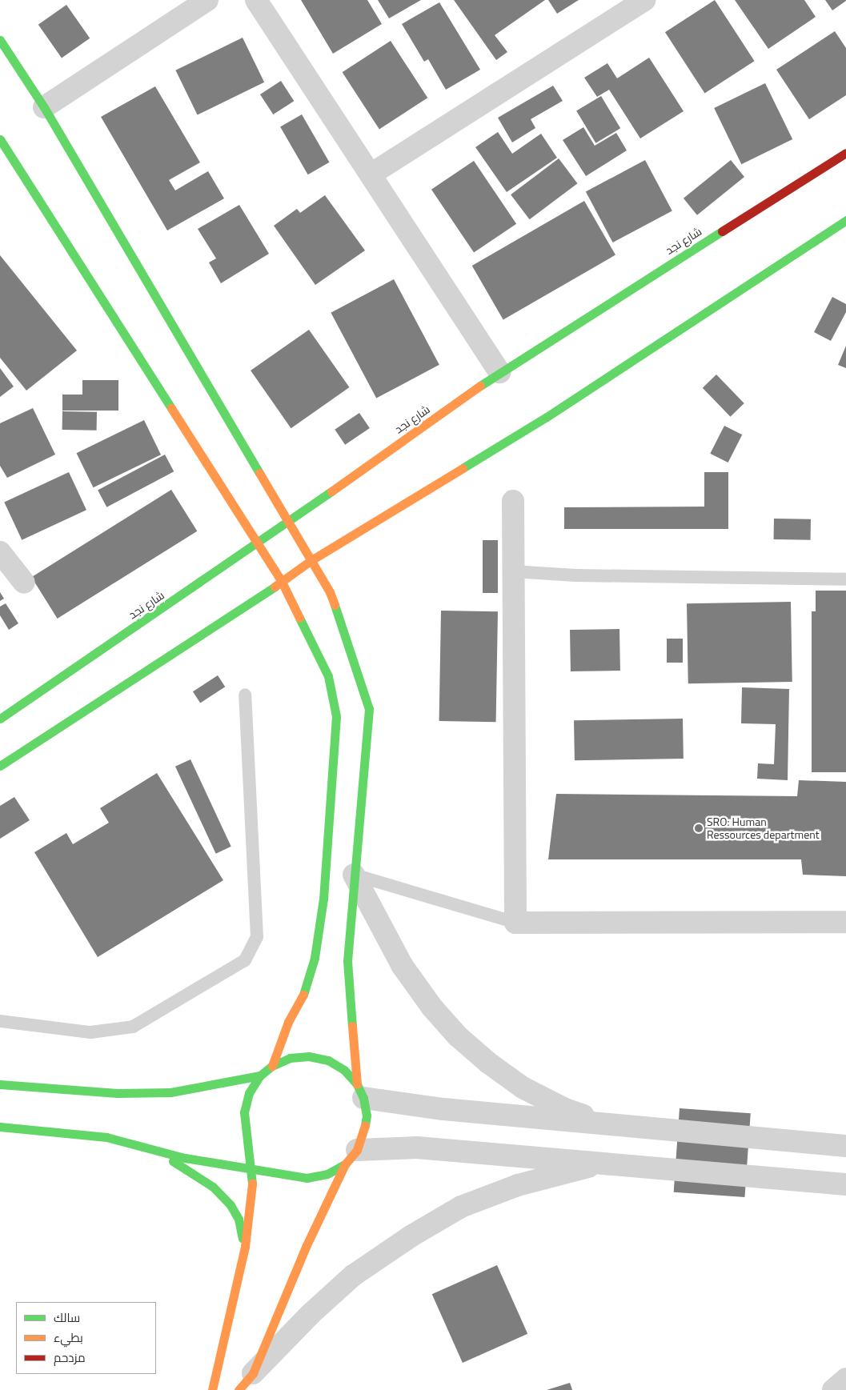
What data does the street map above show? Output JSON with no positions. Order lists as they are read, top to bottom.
{
  "streets": {
    "street": ["شارع نجد"]
  },
  "places": ["SRO: Human Ressources department"],
  "legend": ["سالك", "بطيء", "مزدحم"]
}
